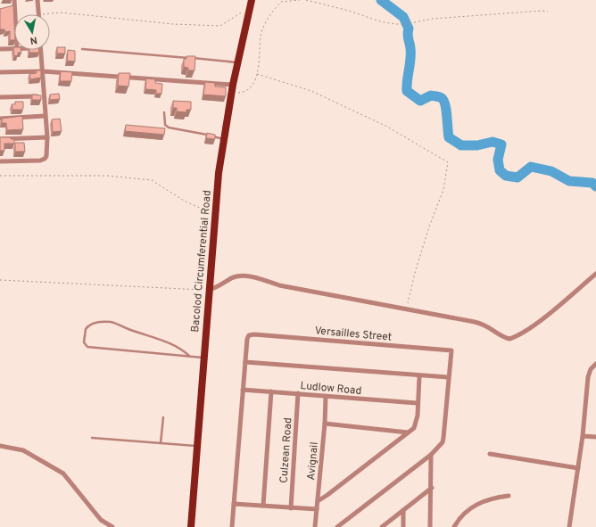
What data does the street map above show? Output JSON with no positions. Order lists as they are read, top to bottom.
{
  "streets": {
    "main road": ["Bacolod Circumferential Road"],
    "street": [
      "Versailles Street",
      "Ludlow Road",
      "Culzean Road",
      "Avignail"
    ]
  },
  "crossings": [
    ["Ludlow Road", "Culzean Road"],
    ["Ludlow Road", "Avignail"]
  ],
  "north": "bottom"
}
